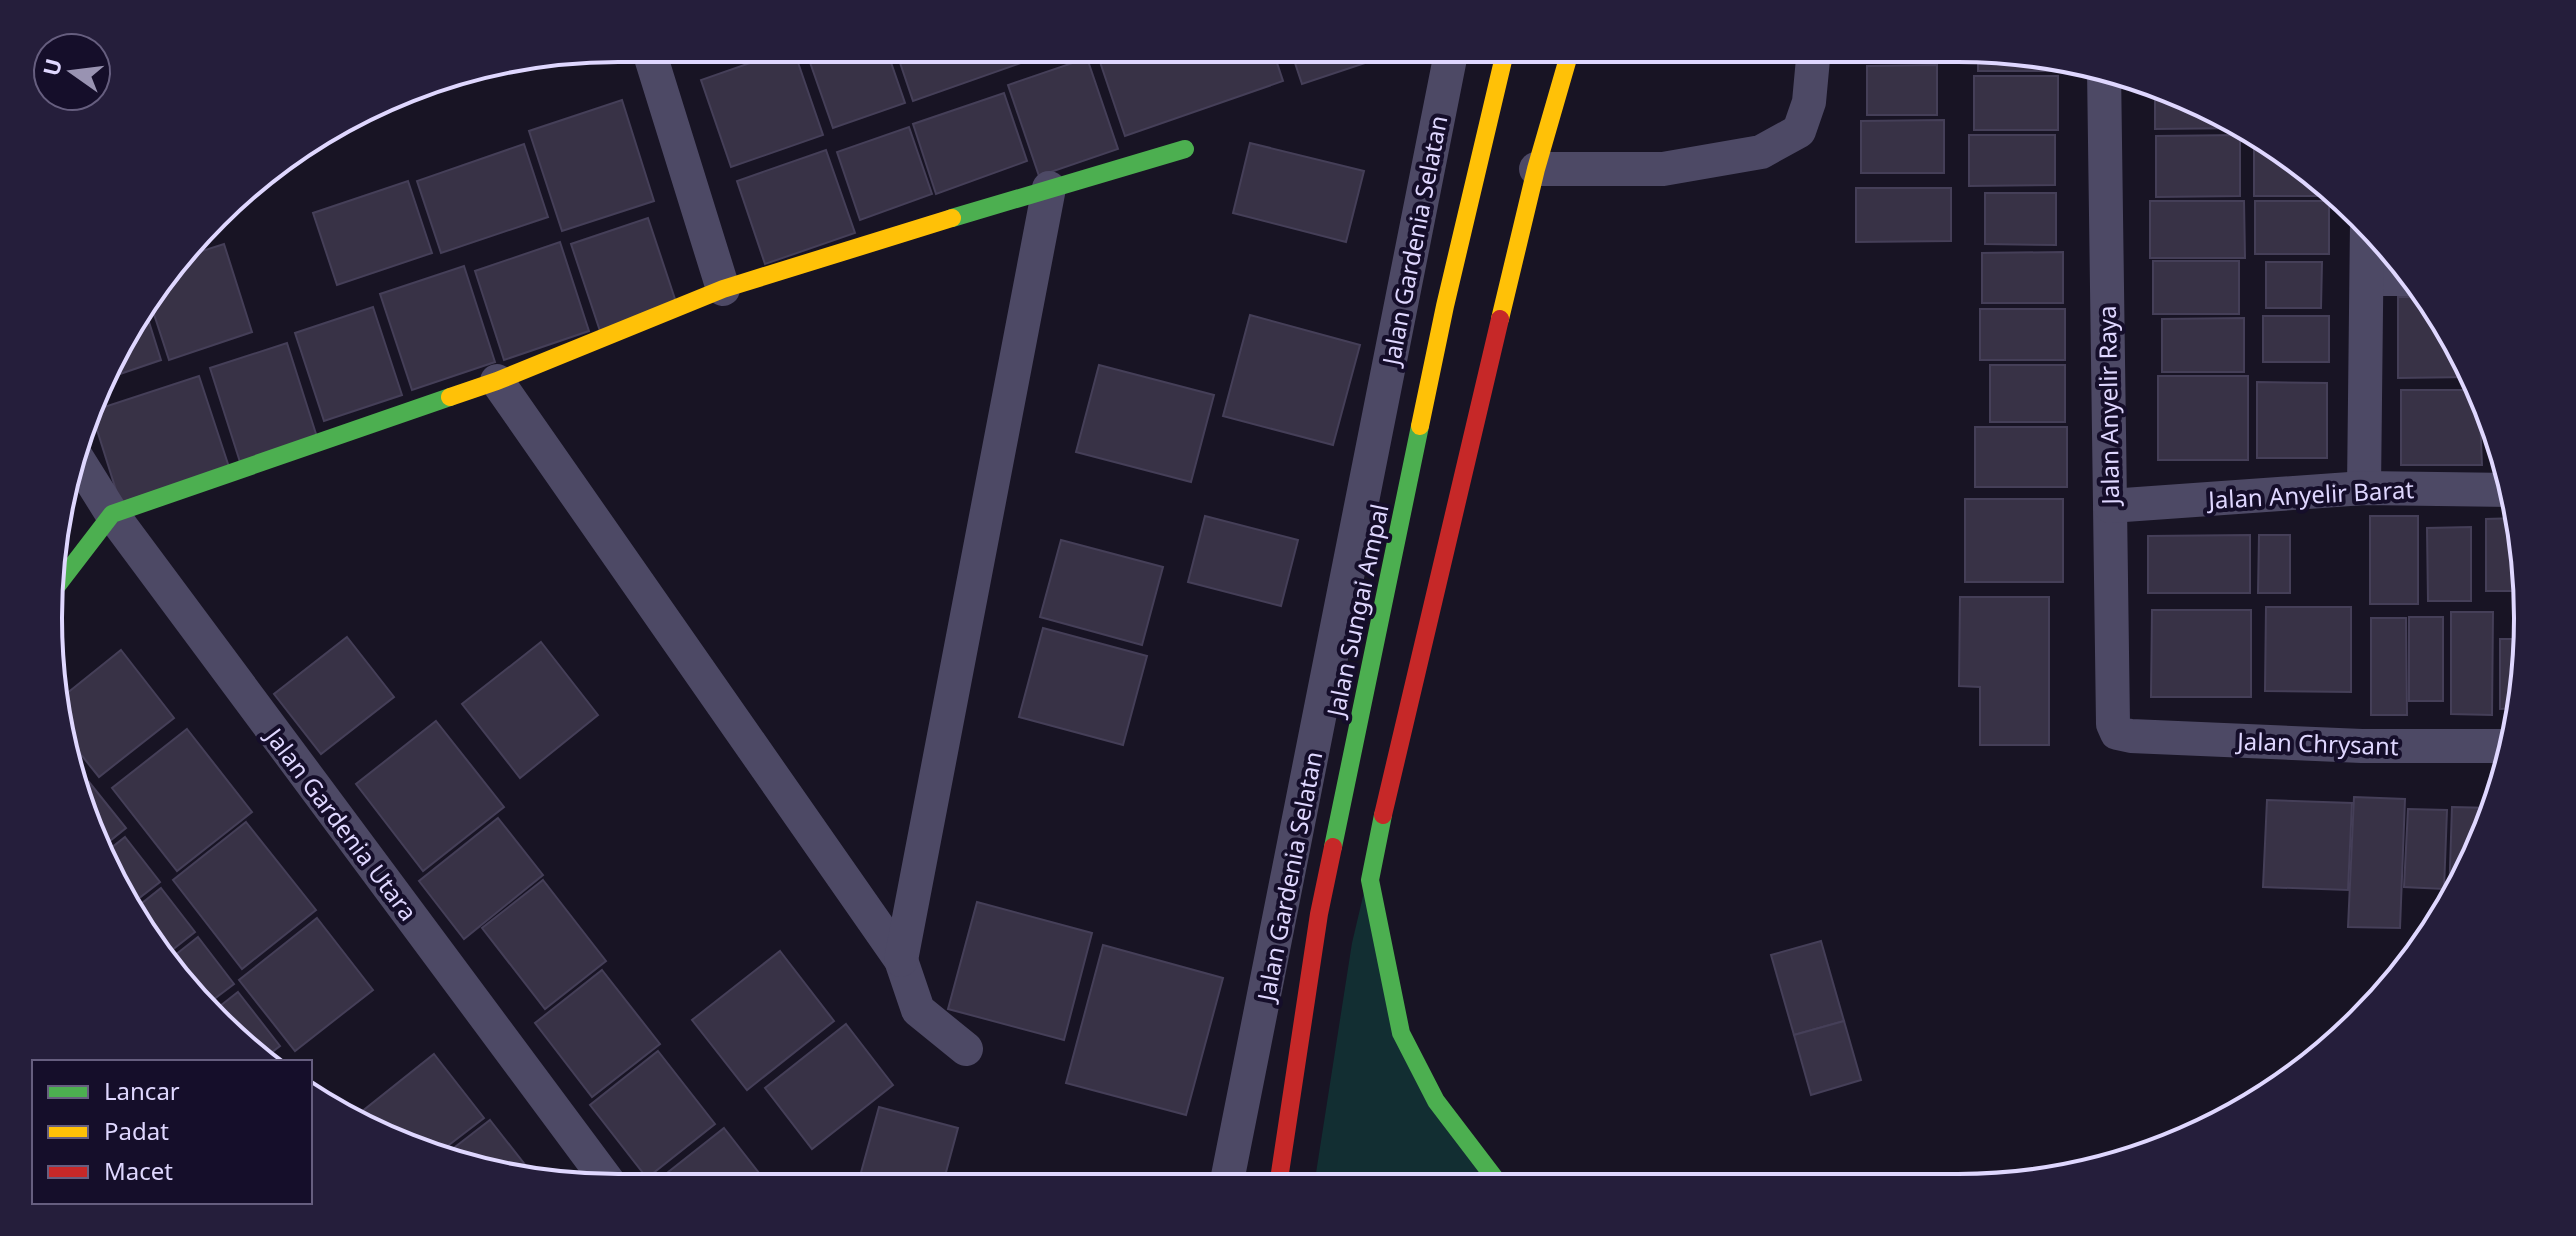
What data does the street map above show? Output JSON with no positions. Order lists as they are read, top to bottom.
{
  "streets": {
    "main road": ["Jalan Sungai Ampal"],
    "street": [
      "Jalan Gardenia Selatan",
      "Jalan Anyelir Raya",
      "Jalan Anyelir Barat",
      "Jalan Chrysant",
      "Jalan Gardenia Utara"
    ]
  },
  "crossings": [
    ["Jalan Anyelir Raya", "Jalan Anyelir Barat"],
    ["Jalan Anyelir Raya", "Jalan Chrysant"]
  ],
  "legend": ["Lancar", "Padat", "Macet"],
  "north": "left"
}
